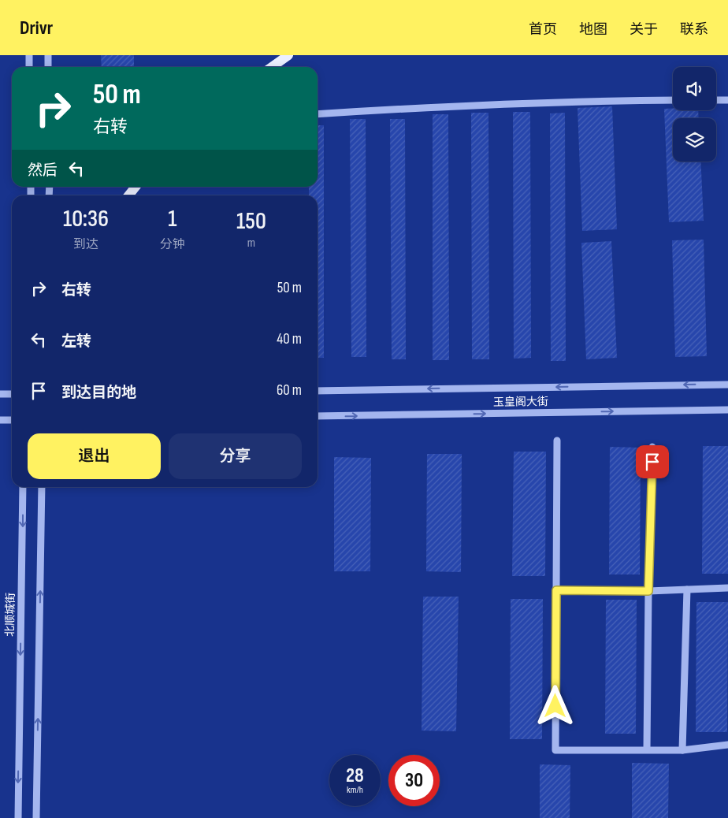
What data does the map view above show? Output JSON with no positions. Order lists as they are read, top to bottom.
{
  "streets": {
    "street": ["玉皇阁大街", "北顺城街"]
  },
  "page": {
    "header": "Drivr",
    "nav": [
      "首页",
      "地图",
      "关于",
      "联系"
    ],
    "turn": ["50 m", "右转"],
    "then": "然后",
    "eta": [
      "10:36",
      "到达",
      "1",
      "分钟",
      "150",
      "m"
    ],
    "list": [
      {
        "name": "右转",
        "value": "50 m"
      },
      {
        "name": "左转",
        "value": "40 m"
      },
      {
        "name": "到达目的地",
        "value": "60 m"
      }
    ],
    "buttons": ["退出", "分享"],
    "speed": "28 km/h",
    "limit": "30"
  }
}
